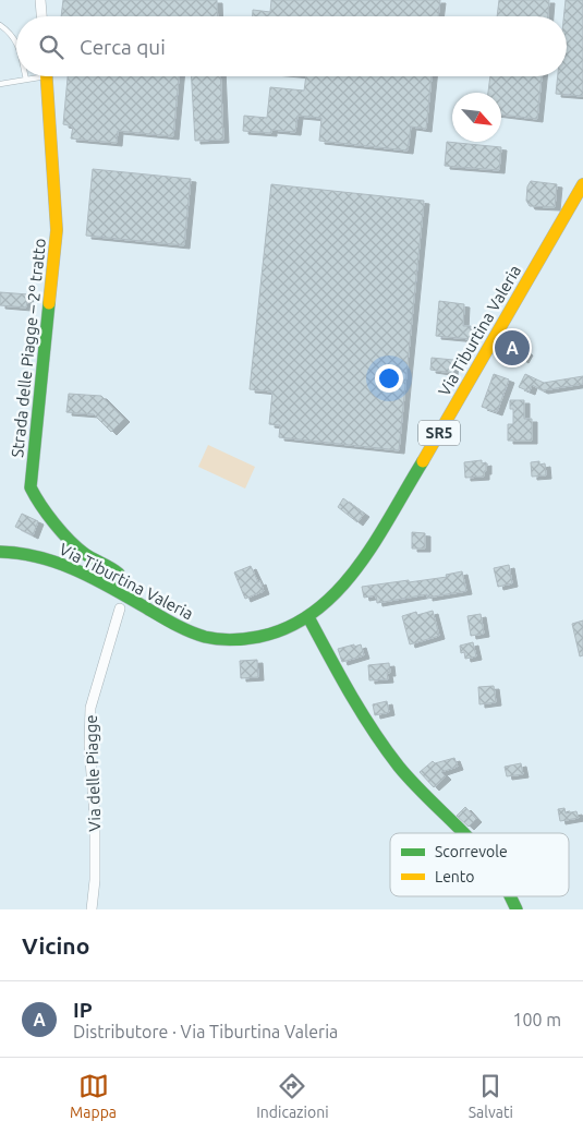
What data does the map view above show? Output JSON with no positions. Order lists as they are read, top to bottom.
{
  "streets": {
    "street": [
      "Via Tiburtina Valeria",
      "Strada delle Piagge – 2º tratto",
      "SR5",
      "Via delle Piagge"
    ]
  },
  "crossings": [
    ["Via Tiburtina Valeria", "Strada delle Piagge – 2º tratto"]
  ],
  "legend": ["Scorrevole", "Lento"],
  "north": "bottom right",
  "page": {
    "search": "Cerca qui",
    "pins": "A",
    "heading": "Vicino",
    "list": [
      {
        "mark": "A",
        "name": "IP",
        "note": "Distributore · Via Tiburtina Valeria",
        "value": "100 m"
      }
    ],
    "nav": ["Mappa", "Indicazioni", "Salvati"]
  }
}
